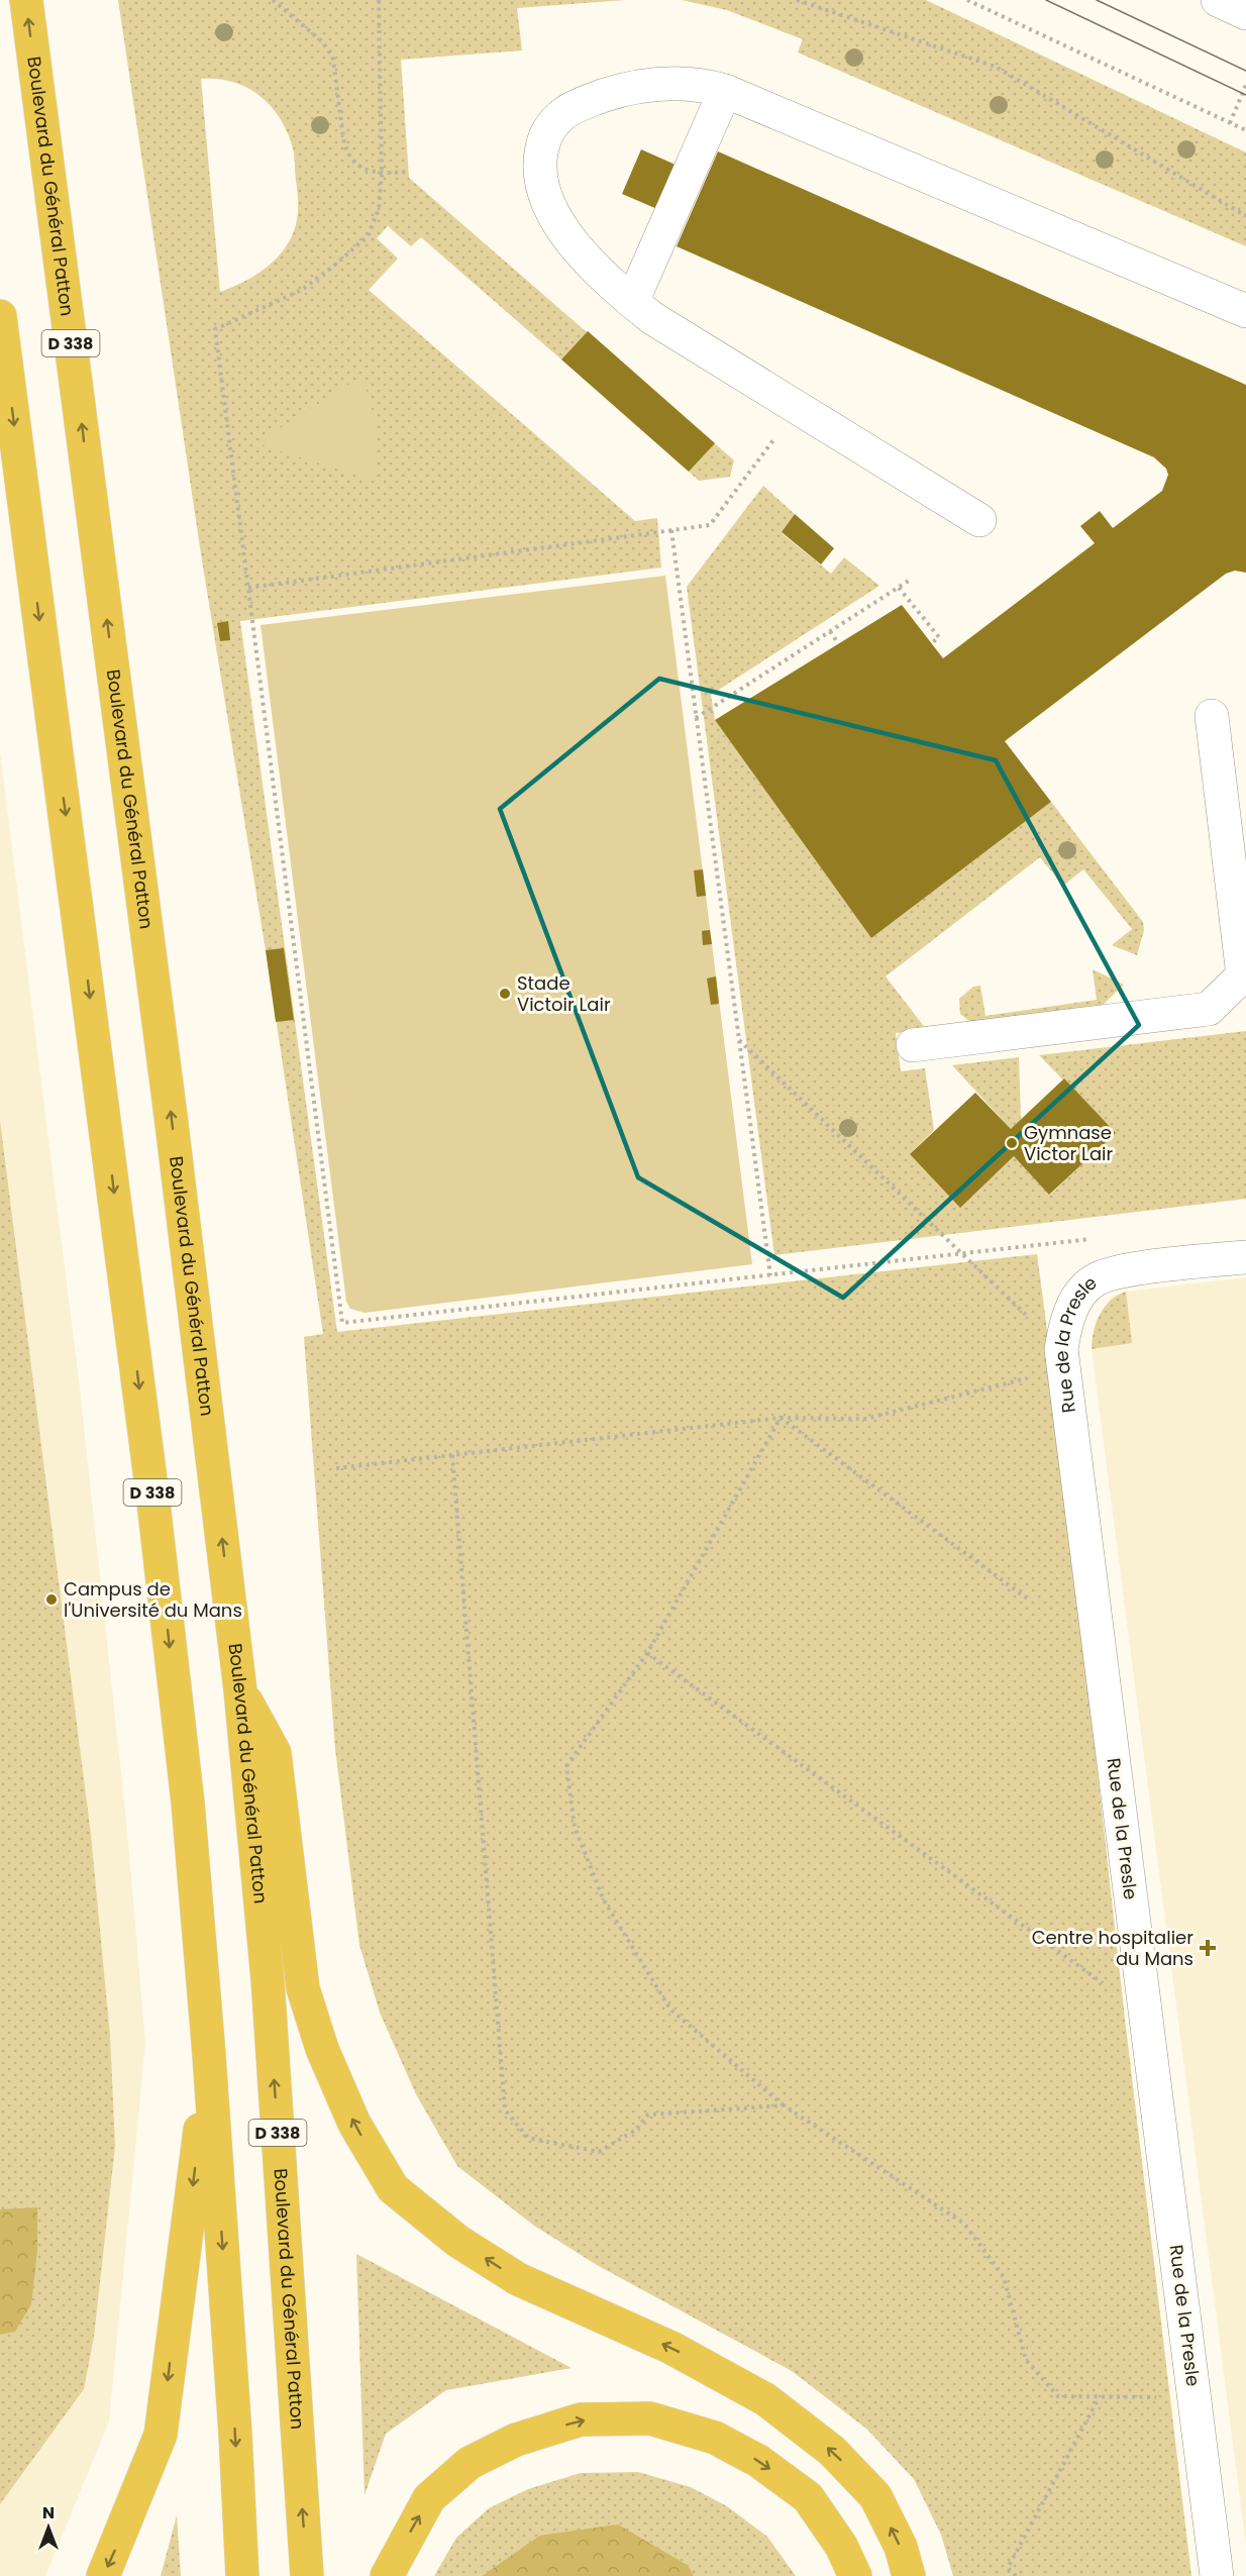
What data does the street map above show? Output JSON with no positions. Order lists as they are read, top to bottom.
{
  "streets": {
    "highway": ["Boulevard du Général Patton", "D 338"],
    "street": ["Rue de la Presle"]
  },
  "places": {
    "other": ["Stade Victoir Lair", "Gymnase Victor Lair", "Campus de l'Université du Mans"],
    "health": ["Centre hospitalier du Mans"]
  },
  "north": "top"
}
